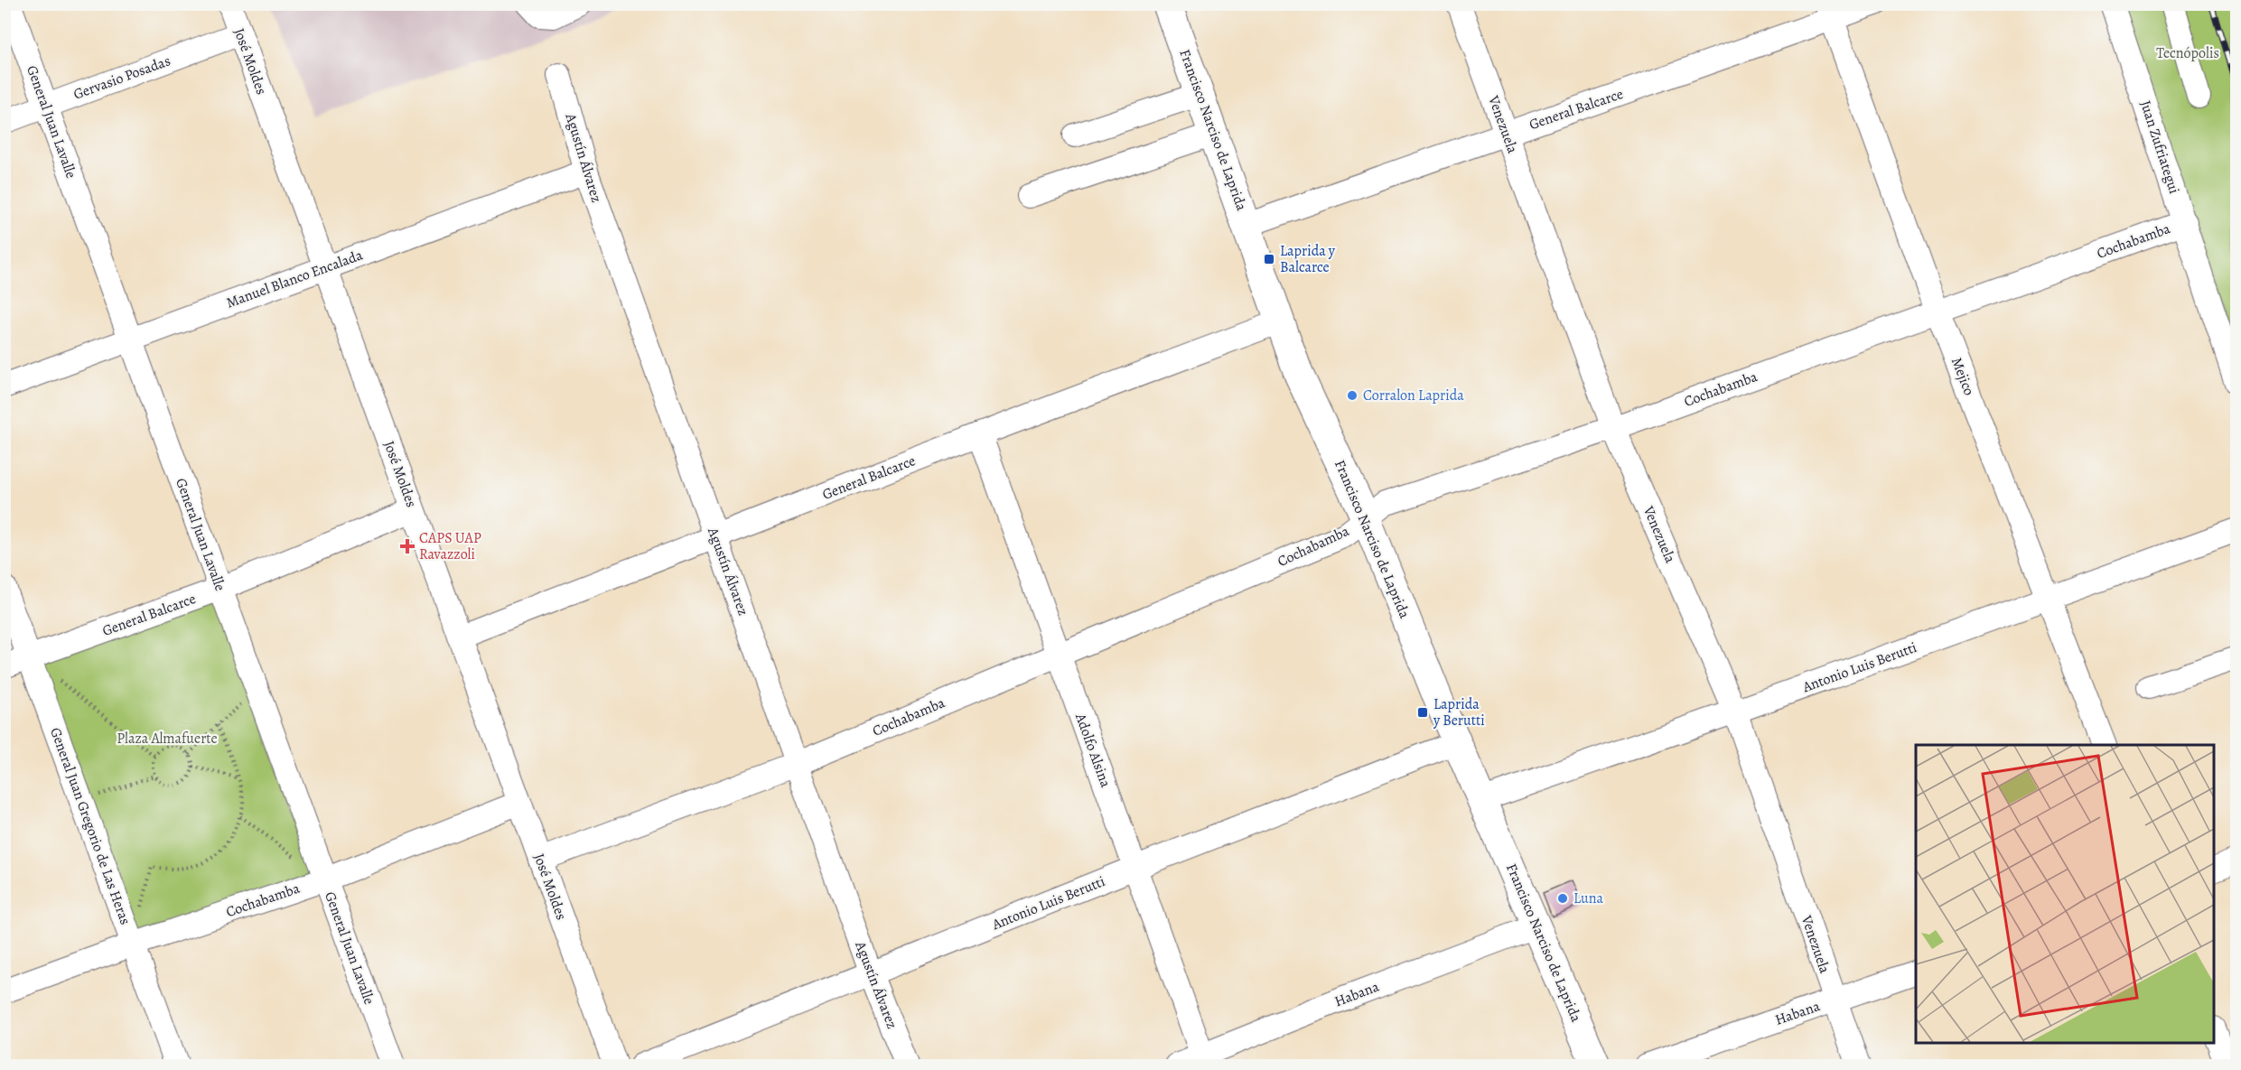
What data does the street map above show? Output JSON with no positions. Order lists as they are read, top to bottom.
{
  "streets": {
    "main road": ["Francisco Narciso de Laprida"],
    "street": [
      "José Moldes",
      "Gervasio Posadas",
      "General Balcarce",
      "General Juan Lavalle",
      "Venezuela",
      "Juan Zufriategui",
      "Agustín Álvarez",
      "Cochabamba",
      "Manuel Blanco Encalada",
      "Mejico",
      "Antonio Luis Berutti",
      "Adolfo Alsina",
      "General Juan Gregorio de Las Heras",
      "Habana"
    ]
  },
  "crossings": [
    ["José Moldes", "Gervasio Posadas"],
    ["José Moldes", "General Balcarce"],
    ["José Moldes", "Cochabamba"],
    ["José Moldes", "Manuel Blanco Encalada"],
    ["Gervasio Posadas", "General Juan Lavalle"],
    ["General Balcarce", "General Juan Lavalle"],
    ["General Balcarce", "Venezuela"],
    ["General Balcarce", "Francisco Narciso de Laprida"],
    ["General Balcarce", "Agustín Álvarez"],
    ["General Balcarce", "Mejico"],
    ["General Balcarce", "Adolfo Alsina"],
    ["General Balcarce", "General Juan Gregorio de Las Heras"],
    ["General Juan Lavalle", "Cochabamba"],
    ["General Juan Lavalle", "Manuel Blanco Encalada"],
    ["Venezuela", "Cochabamba"],
    ["Venezuela", "Antonio Luis Berutti"],
    ["Venezuela", "Habana"],
    ["Francisco Narciso de Laprida", "Cochabamba"],
    ["Francisco Narciso de Laprida", "Antonio Luis Berutti"],
    ["Francisco Narciso de Laprida", "Habana"],
    ["Juan Zufriategui", "Cochabamba"],
    ["Agustín Álvarez", "Cochabamba"],
    ["Agustín Álvarez", "Manuel Blanco Encalada"],
    ["Agustín Álvarez", "Antonio Luis Berutti"],
    ["Cochabamba", "Mejico"],
    ["Cochabamba", "Adolfo Alsina"],
    ["Cochabamba", "General Juan Gregorio de Las Heras"],
    ["Mejico", "Antonio Luis Berutti"],
    ["Antonio Luis Berutti", "Adolfo Alsina"],
    ["Adolfo Alsina", "Habana"]
  ],
  "parks": ["Tecnópolis", "Plaza Almafuerte"],
  "places": {
    "transit": ["Laprida y Balcarce", "Laprida y Berutti"],
    "other": ["Corralon Laprida", "Luna"],
    "health": ["CAPS UAP Ravazzoli"]
  }
}
